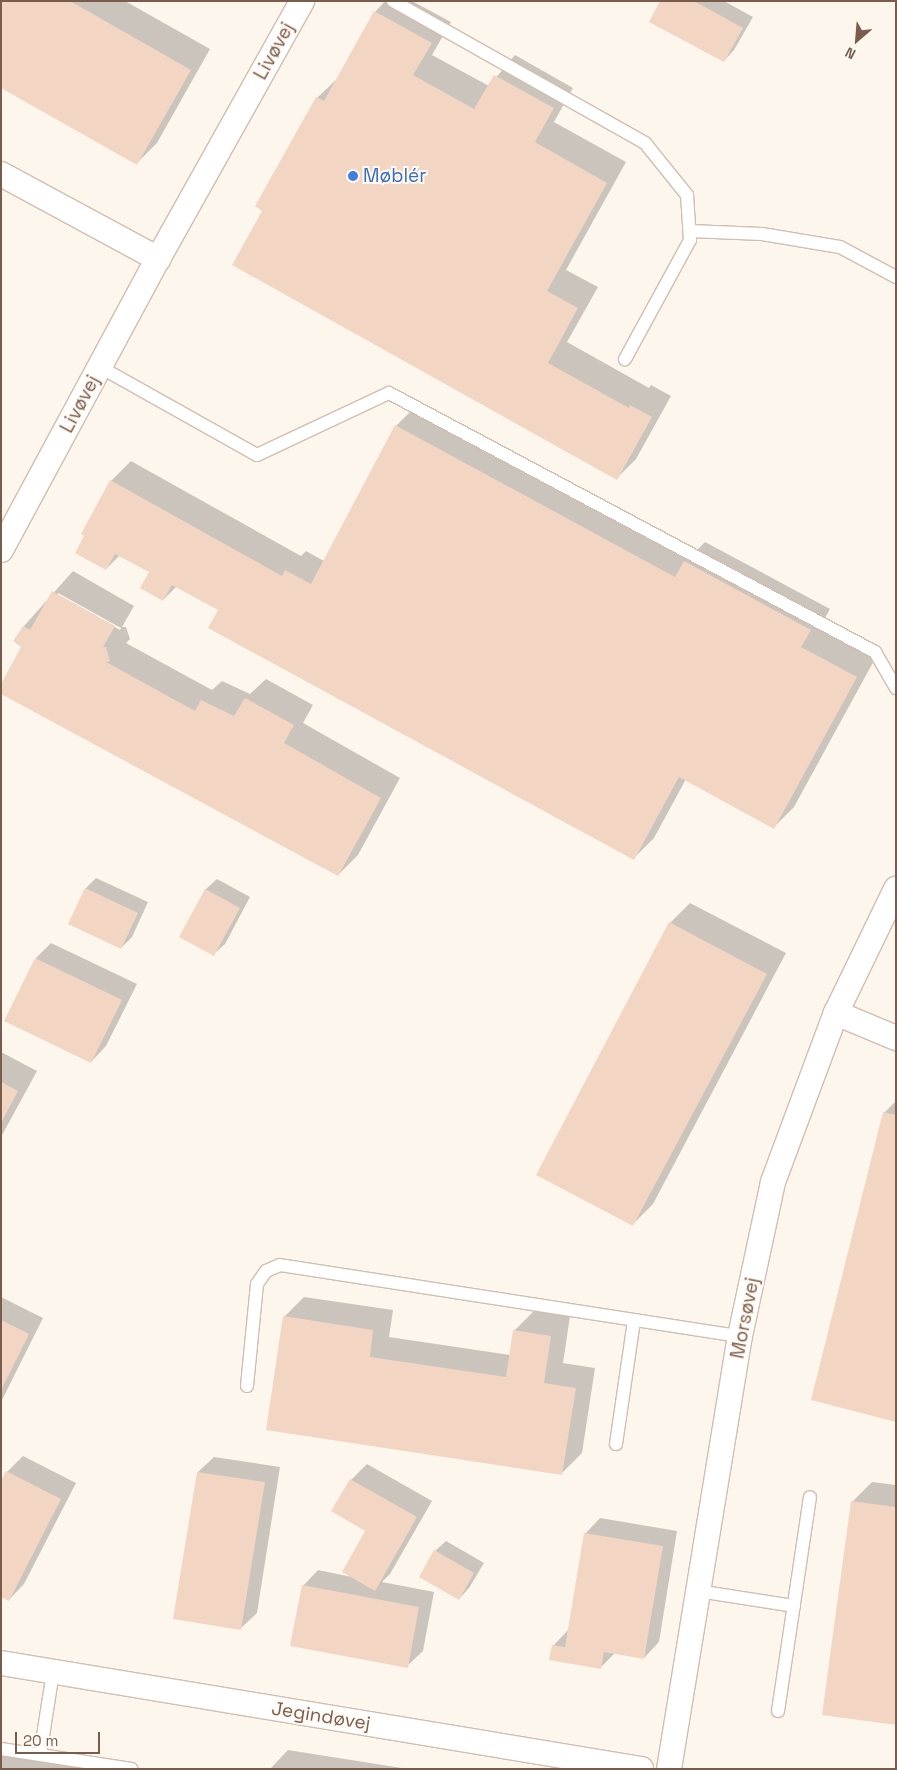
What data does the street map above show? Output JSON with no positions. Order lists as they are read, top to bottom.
{
  "streets": {
    "street": ["Livøvej", "Morsøvej", "Jegindøvej"]
  },
  "places": ["Møblér"],
  "scale_bar": "20 m",
  "north": "bottom left"
}
